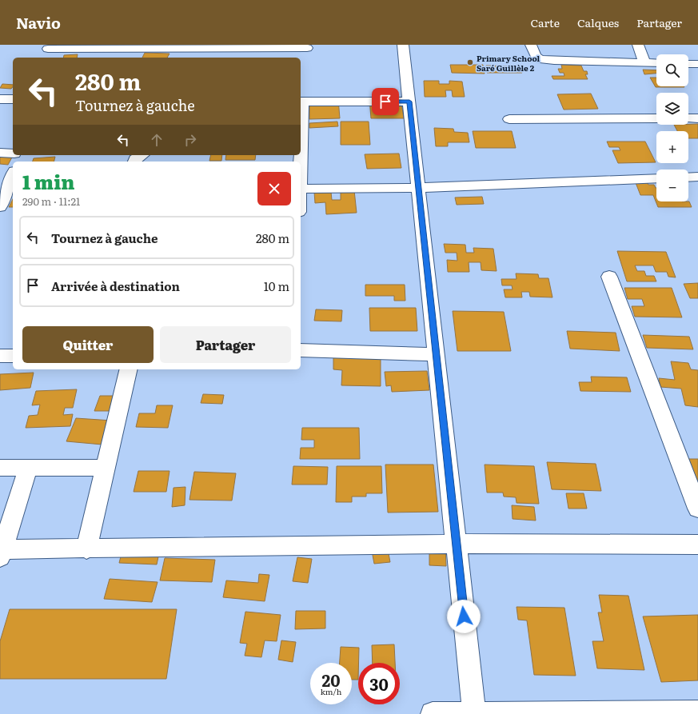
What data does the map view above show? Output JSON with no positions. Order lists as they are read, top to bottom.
{
  "places": ["Primary School Saré Guillèle 2"],
  "page": {
    "header": "Navio",
    "nav": ["Carte", "Calques", "Partager"],
    "map_buttons": ["+", "−"],
    "turn": ["280 m", "Tournez à gauche"],
    "heading": ["1 min", "290 m · 11:21"],
    "list": [
      {
        "name": "Tournez à gauche",
        "value": "280 m"
      },
      {
        "name": "Arrivée à destination",
        "value": "10 m"
      }
    ],
    "buttons": ["Quitter", "Partager"],
    "speed": "20 km/h",
    "limit": "30"
  }
}
